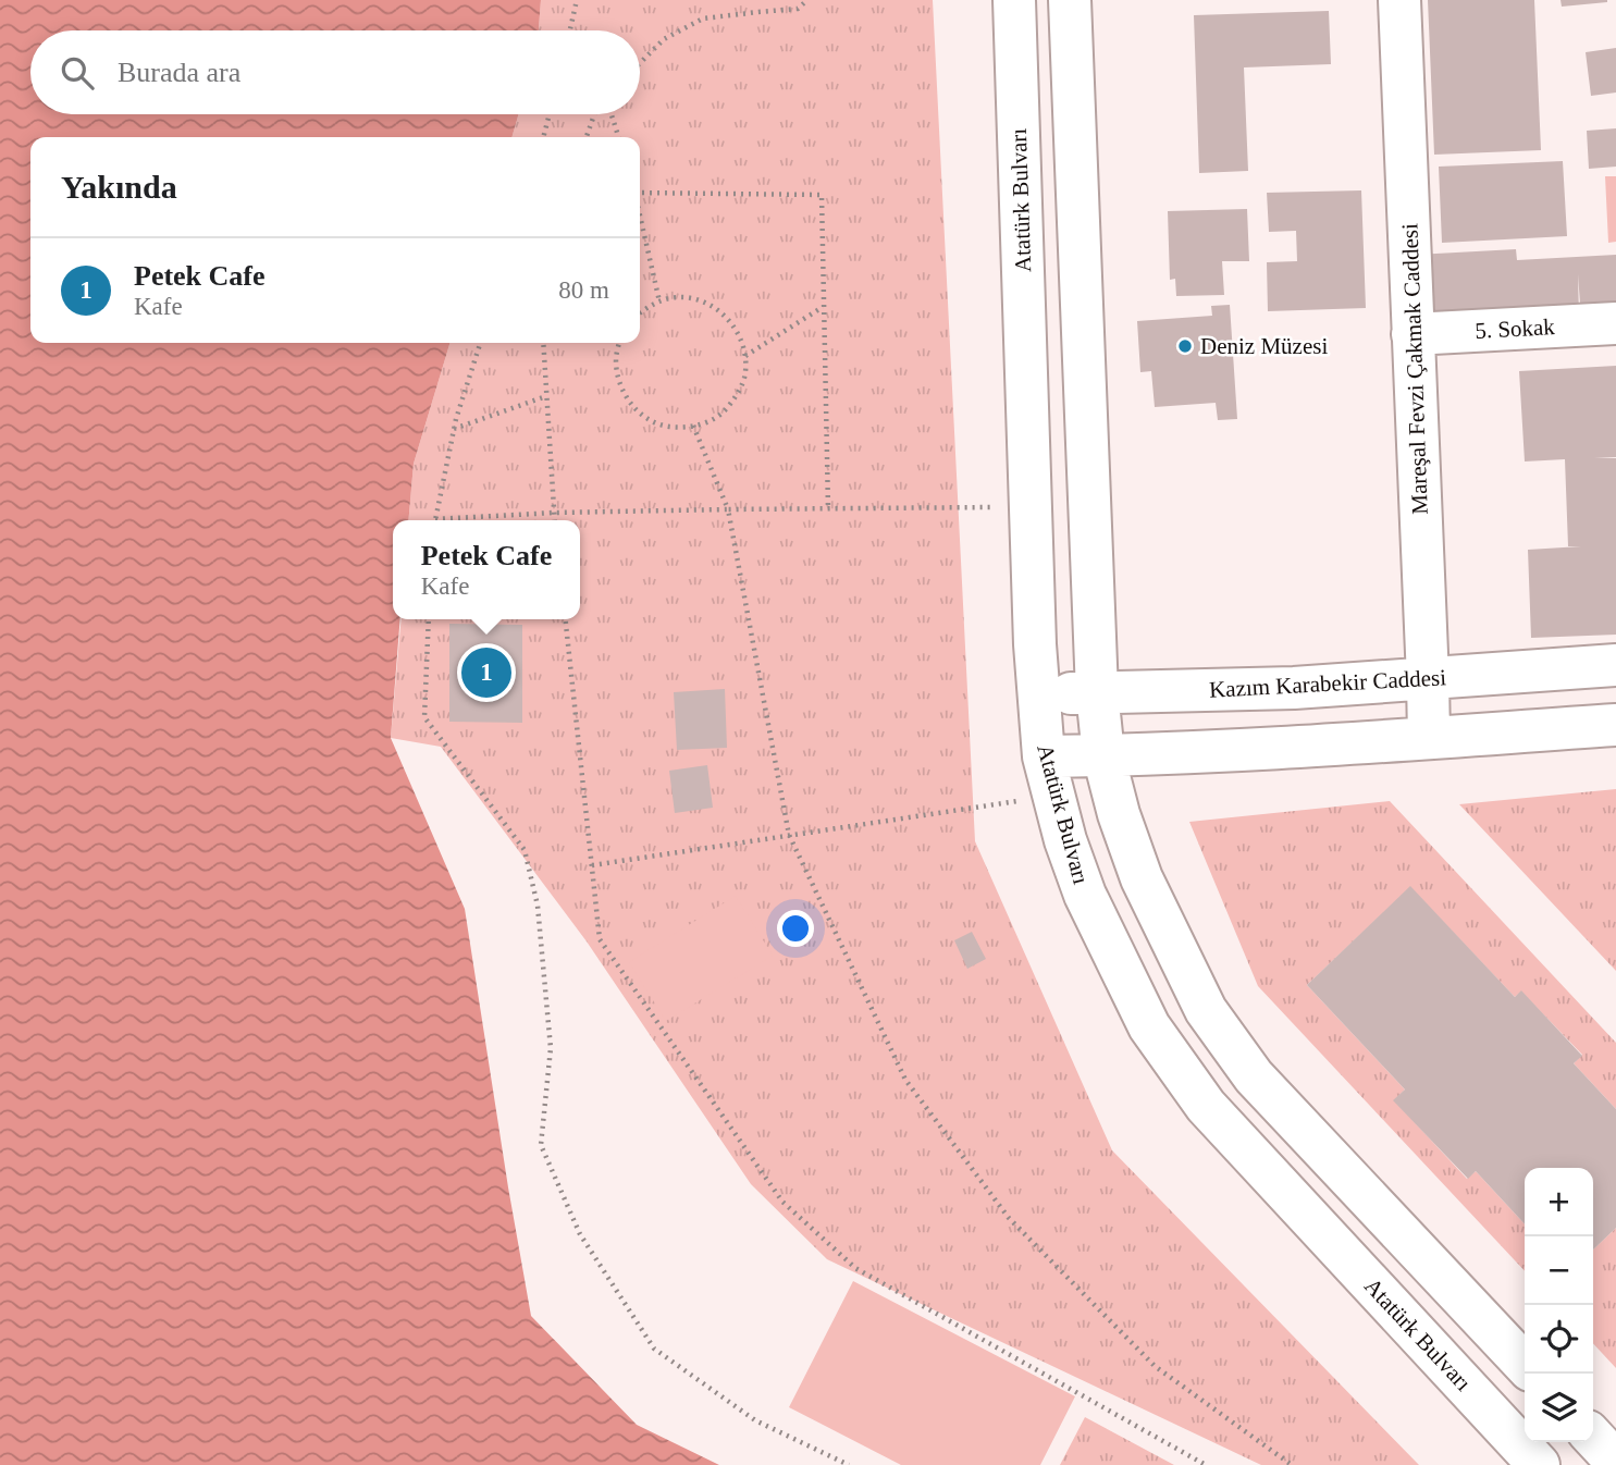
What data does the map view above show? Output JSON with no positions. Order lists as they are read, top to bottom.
{
  "streets": {
    "street": [
      "Atatürk Bulvarı",
      "5. Sokak",
      "Mareşal Fevzi Çakmak Caddesi",
      "Kazım Karabekir Caddesi"
    ]
  },
  "crossings": [
    ["Atatürk Bulvarı", "Kazım Karabekir Caddesi"],
    ["5. Sokak", "Mareşal Fevzi Çakmak Caddesi"],
    ["Mareşal Fevzi Çakmak Caddesi", "Kazım Karabekir Caddesi"]
  ],
  "places": ["Deniz Müzesi"],
  "page": {
    "search": "Burada ara",
    "heading": "Yakında",
    "list": [
      {
        "mark": "1",
        "name": "Petek Cafe",
        "note": "Kafe",
        "value": "80 m"
      }
    ],
    "popup": ["Petek Cafe", "Kafe"],
    "pins": "1",
    "map_buttons": ["+", "−"]
  }
}
